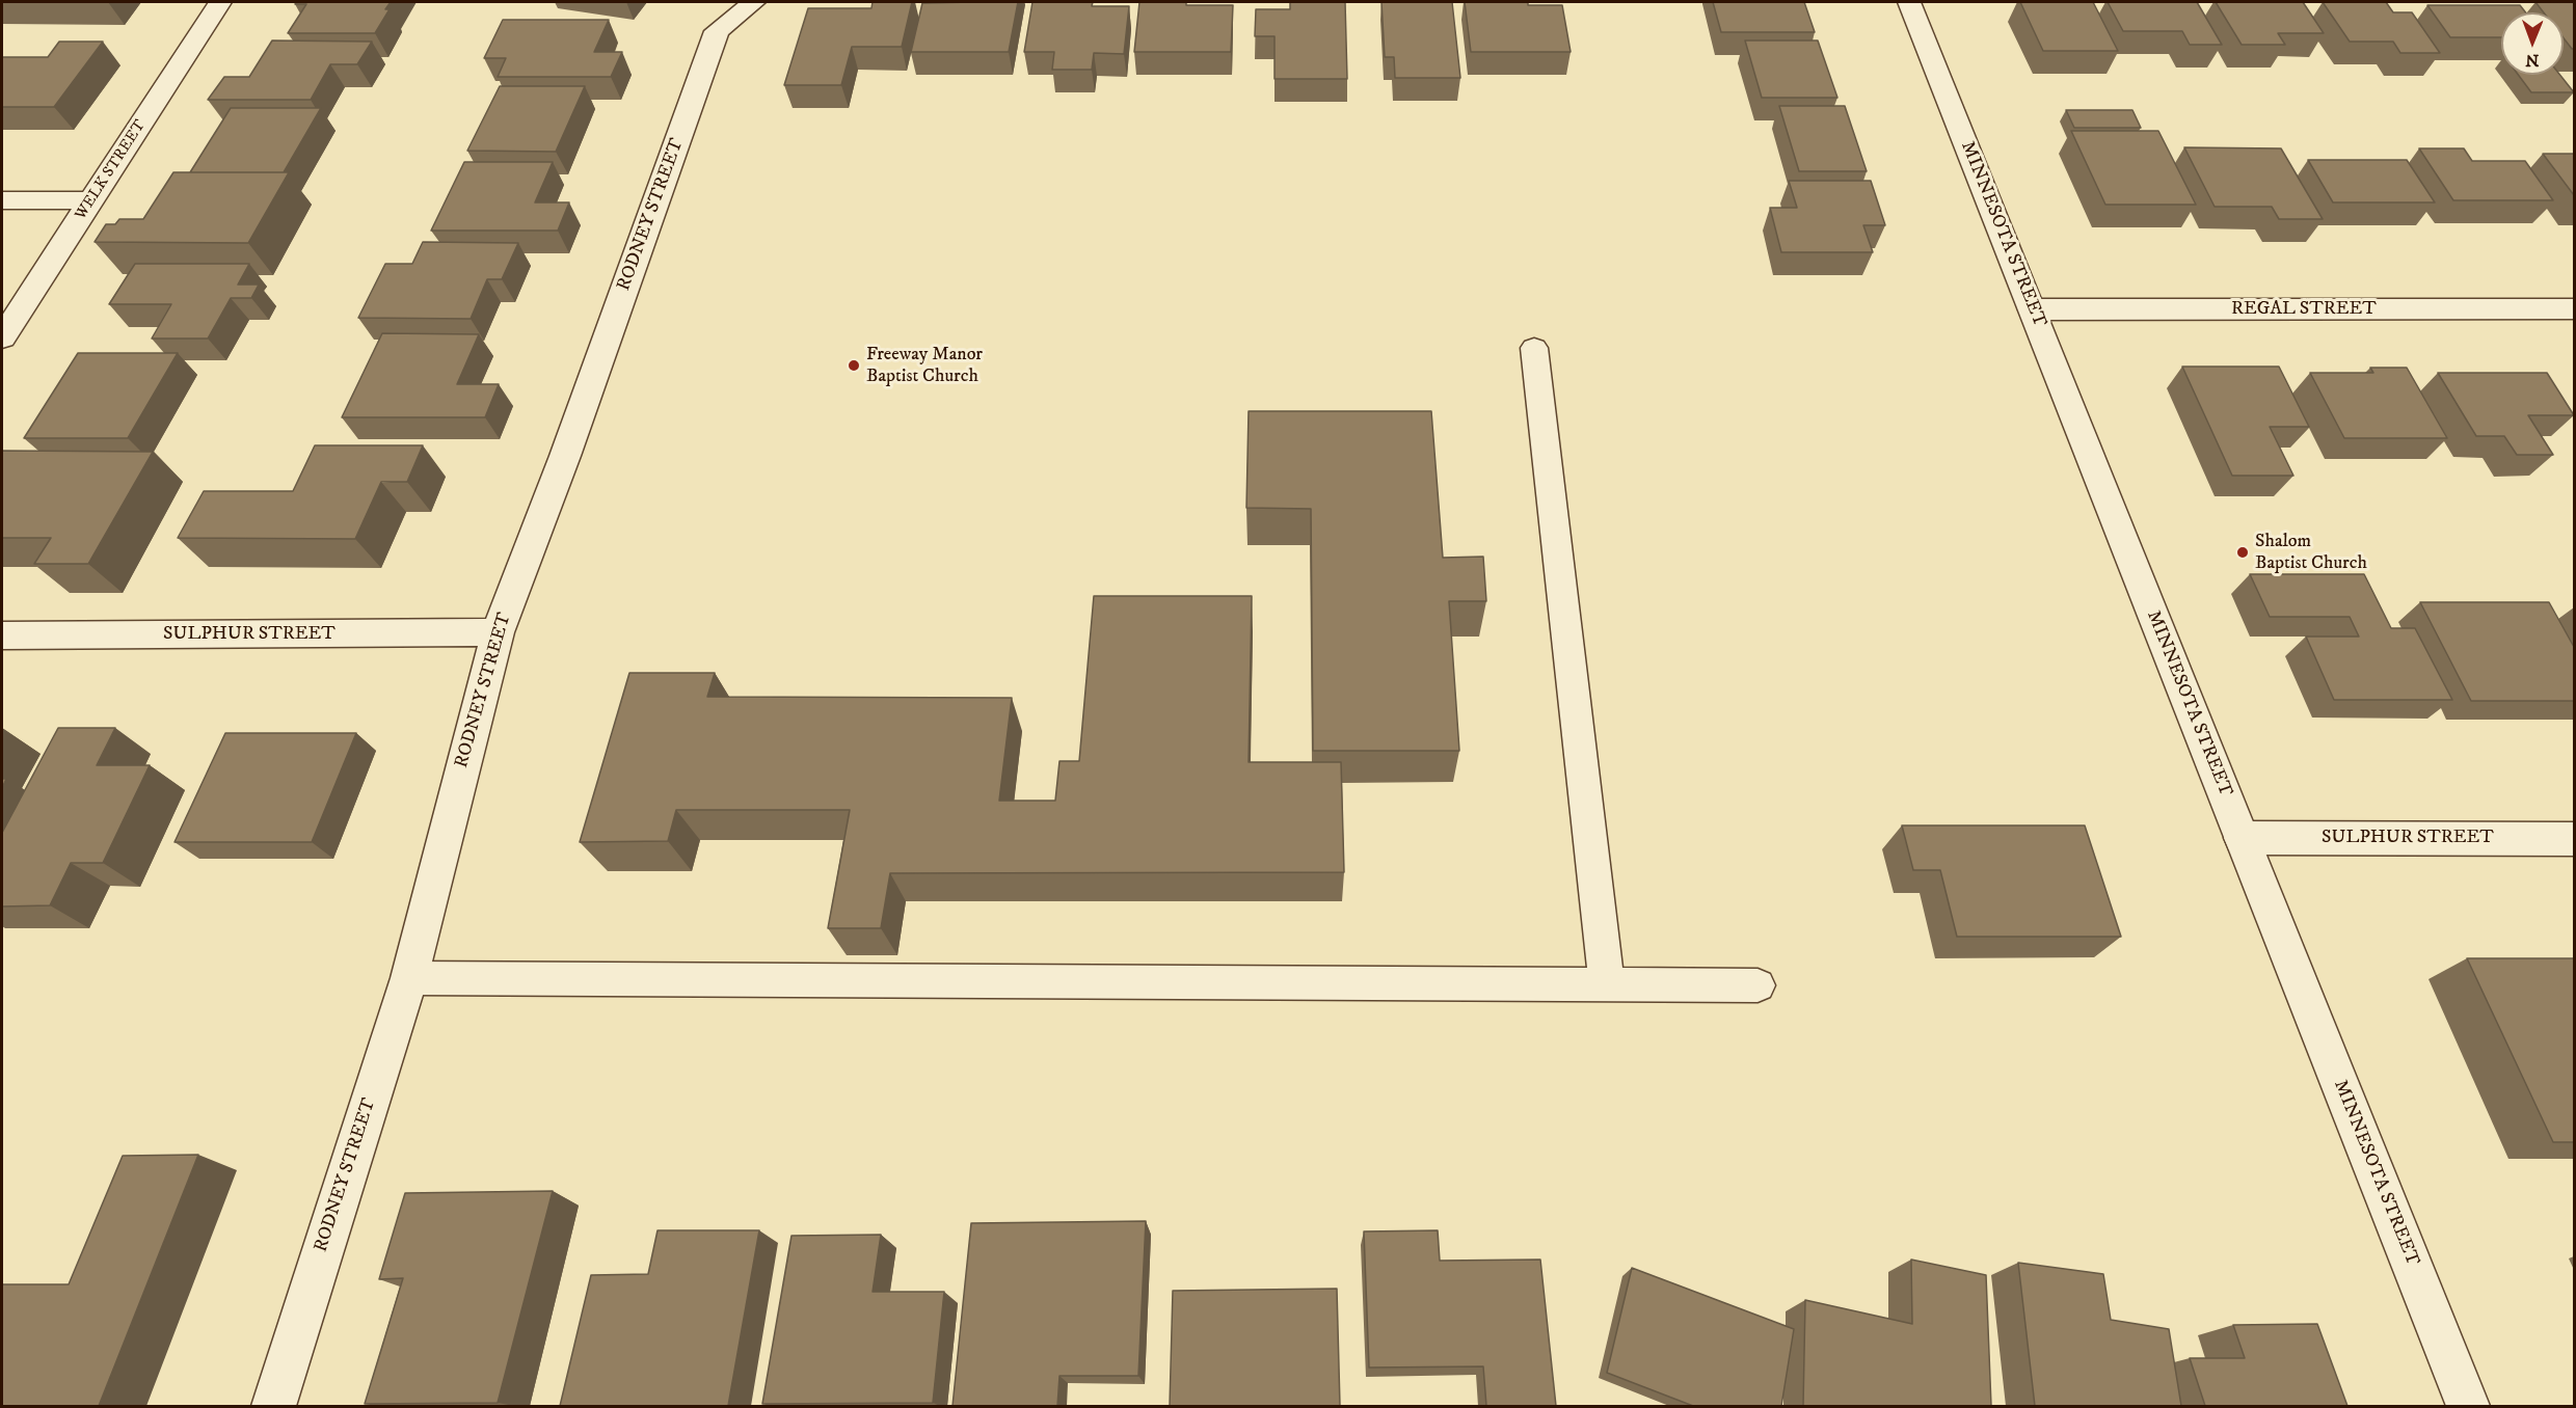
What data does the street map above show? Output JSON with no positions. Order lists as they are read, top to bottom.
{
  "streets": {
    "street": [
      "WELK STREET",
      "RODNEY STREET",
      "MINNESOTA STREET",
      "REGAL STREET",
      "SULPHUR STREET"
    ]
  },
  "crossings": [
    ["RODNEY STREET", "SULPHUR STREET"],
    ["MINNESOTA STREET", "REGAL STREET"],
    ["MINNESOTA STREET", "SULPHUR STREET"]
  ],
  "places": ["Freeway Manor Baptist Church", "Shalom Baptist Church"],
  "north": "bottom"
}
